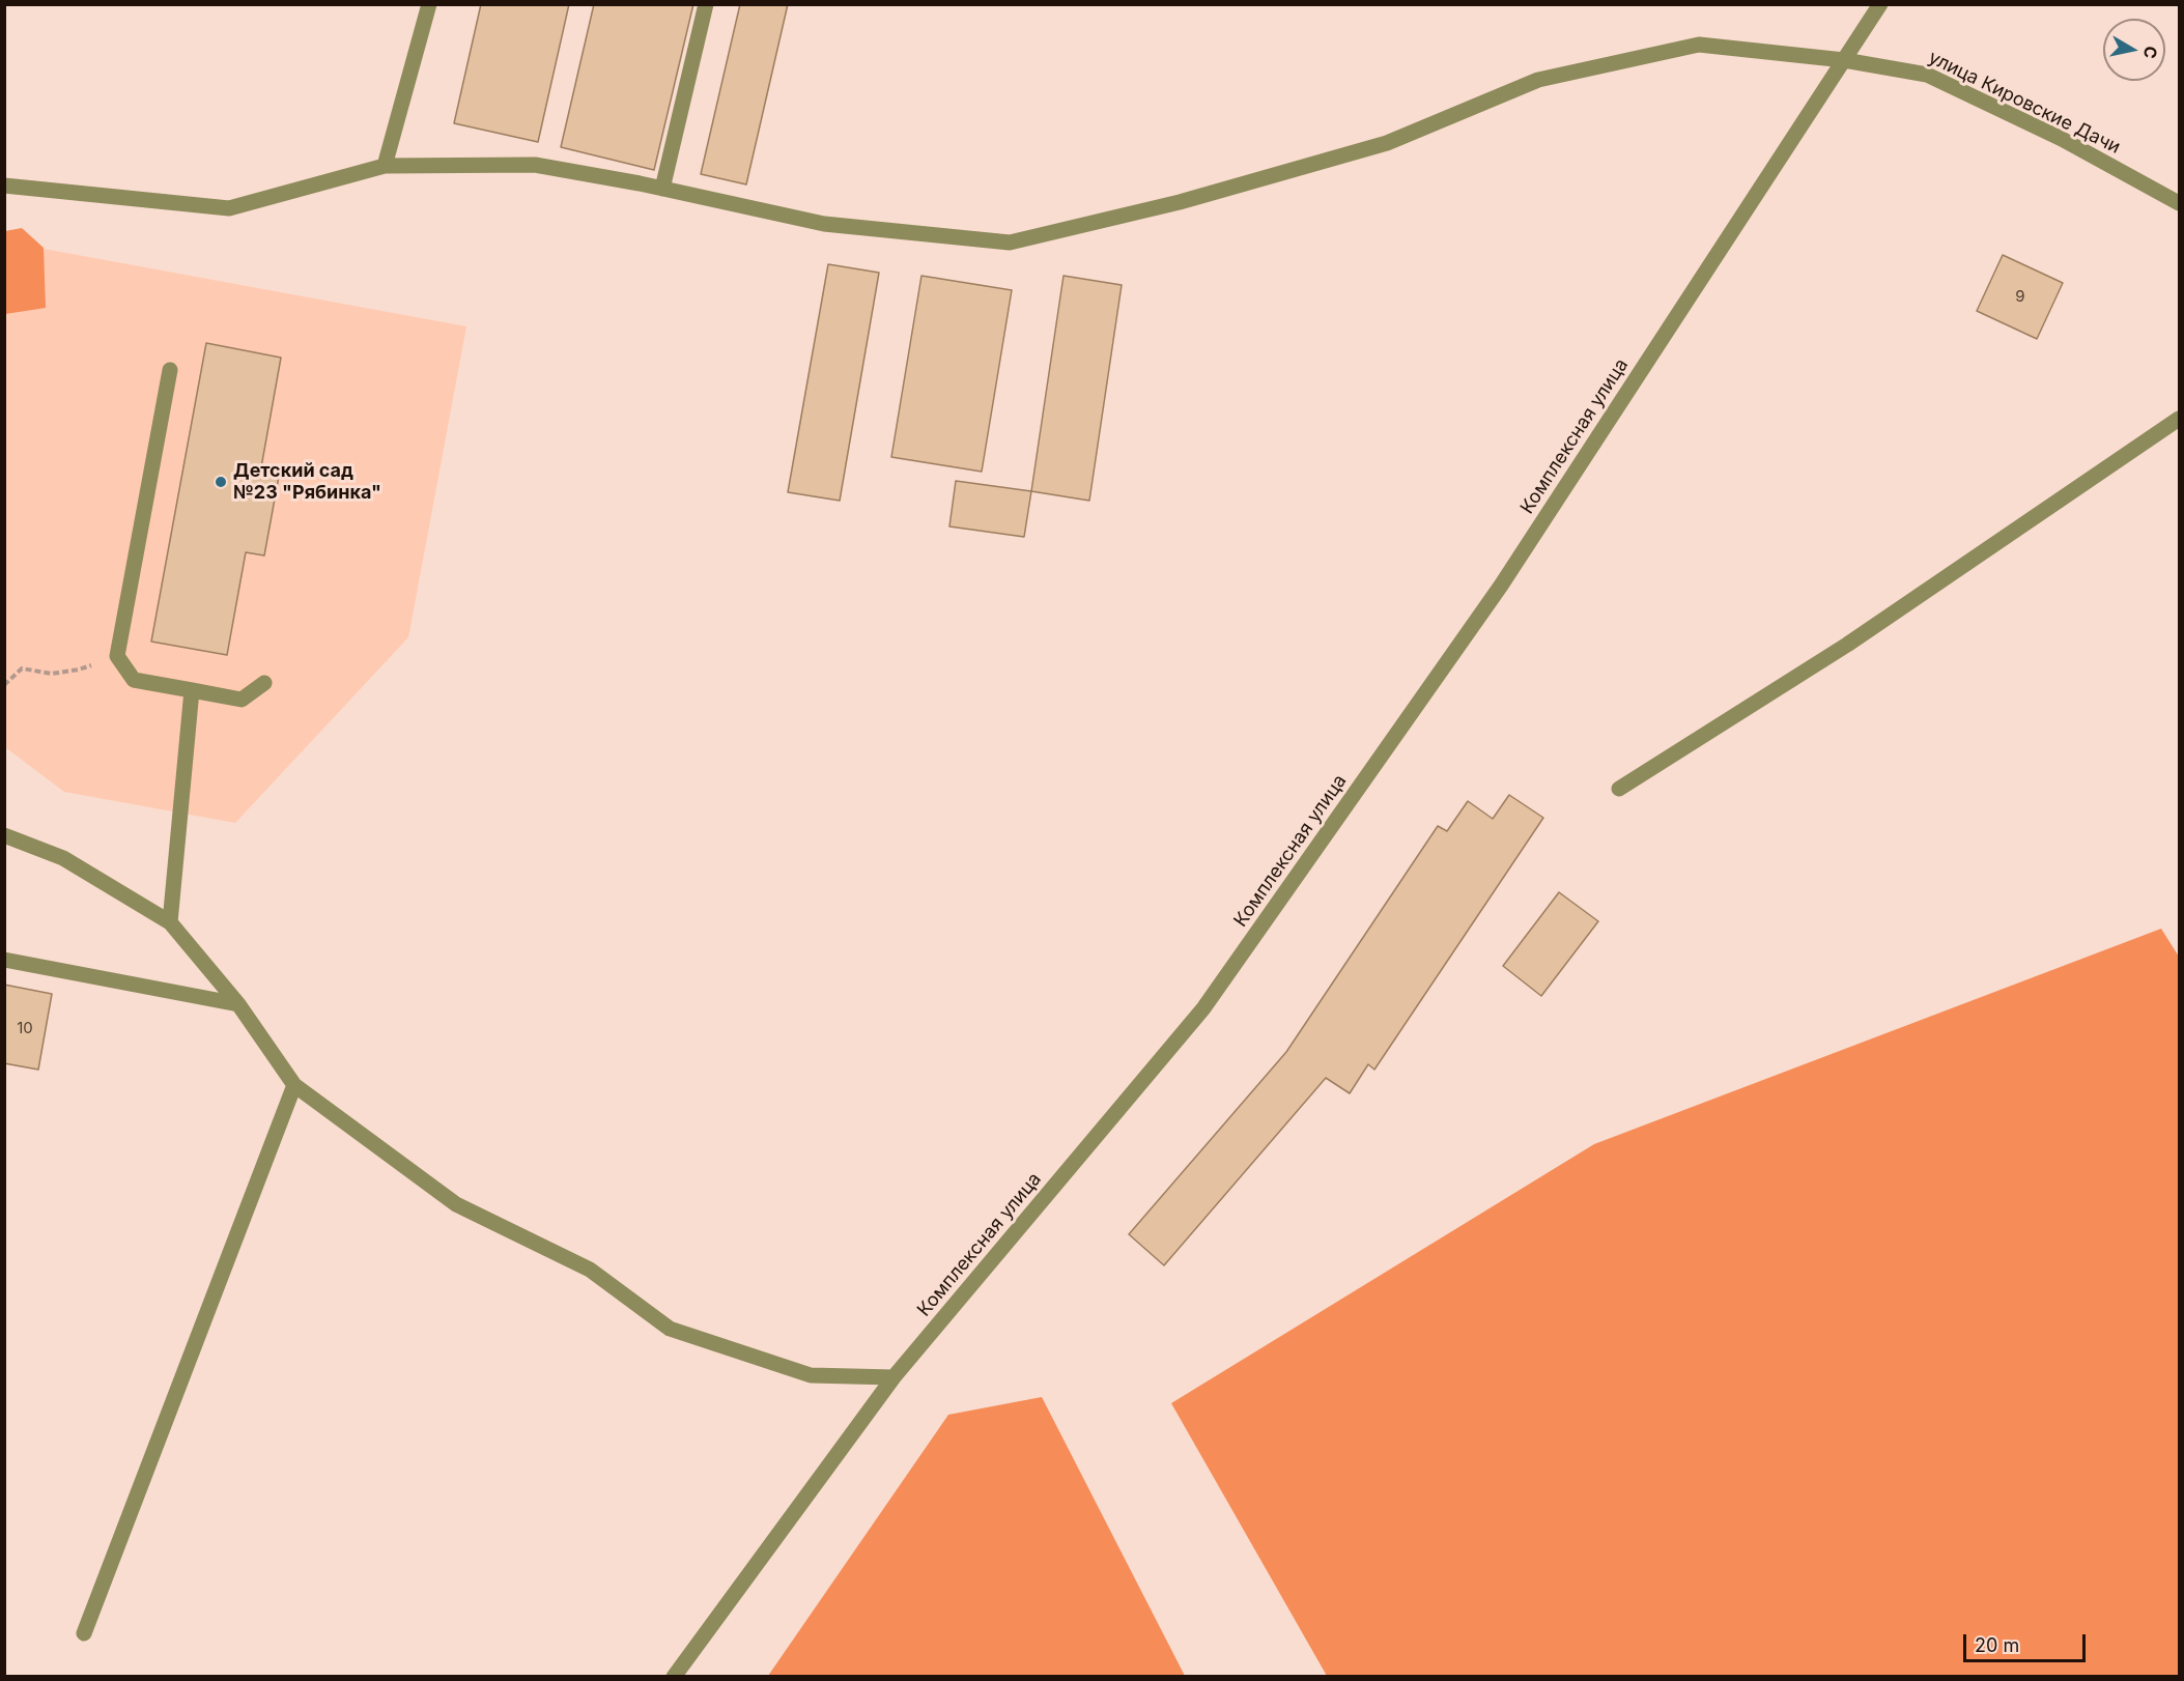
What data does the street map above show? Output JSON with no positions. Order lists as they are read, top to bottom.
{
  "streets": {
    "street": ["улица Кировские Дачи", "Комплексная улица"]
  },
  "crossings": [
    ["улица Кировские Дачи", "Комплексная улица"]
  ],
  "places": ["Детский сад №23 \"Рябинка\""],
  "house_numbers": ["9", "10"],
  "scale_bar": "20 m",
  "north": "right"
}
